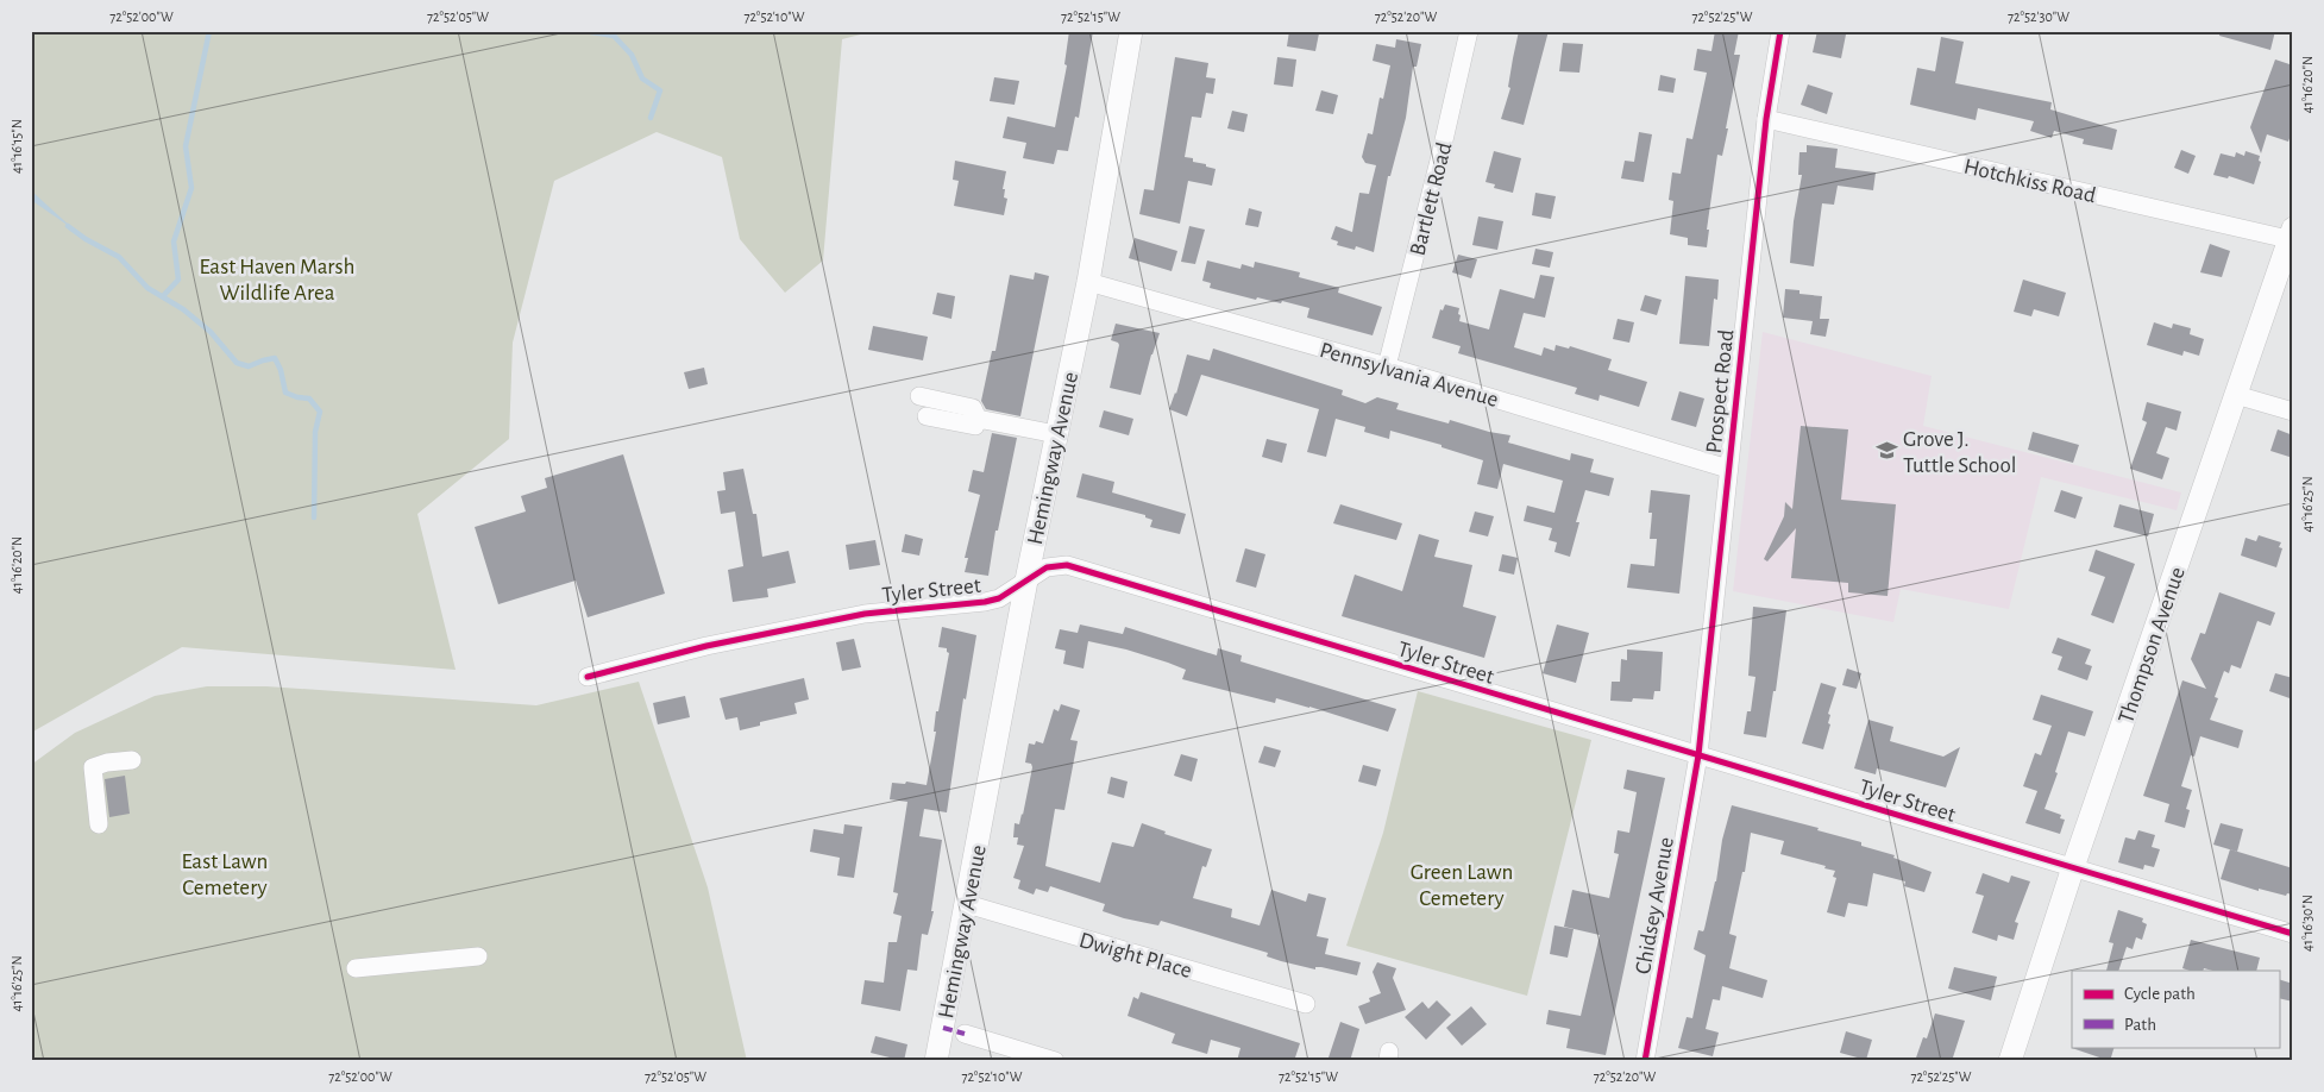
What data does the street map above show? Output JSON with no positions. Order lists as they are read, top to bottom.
{
  "streets": {
    "main road": ["Hemingway Avenue", "Thompson Avenue"],
    "street": [
      "Hotchkiss Road",
      "Bartlett Road",
      "Pennsylvania Avenue",
      "Prospect Road",
      "Tyler Street",
      "Chidsey Avenue",
      "Dwight Place"
    ]
  },
  "crossings": [
    ["Hotchkiss Road", "Prospect Road"],
    ["Hotchkiss Road", "Thompson Avenue"],
    ["Bartlett Road", "Pennsylvania Avenue"],
    ["Pennsylvania Avenue", "Prospect Road"],
    ["Pennsylvania Avenue", "Hemingway Avenue"],
    ["Prospect Road", "Tyler Street"],
    ["Prospect Road", "Chidsey Avenue"],
    ["Hemingway Avenue", "Tyler Street"],
    ["Hemingway Avenue", "Dwight Place"],
    ["Tyler Street", "Thompson Avenue"],
    ["Tyler Street", "Chidsey Avenue"]
  ],
  "parks": ["East Haven Marsh Wildlife Area", "East Lawn Cemetery", "Green Lawn Cemetery"],
  "places": {
    "school or university": ["Grove J. Tuttle School"]
  },
  "legend": ["Cycle path", "Path"],
  "coordinates": [
    "72°52'00\"W",
    "72°52'05\"W",
    "72°52'10\"W",
    "72°52'15\"W",
    "72°52'20\"W",
    "72°52'25\"W",
    "72°52'30\"W",
    "41°16'20\"N",
    "41°16'15\"N",
    "41°16'25\"N",
    "41°16'30\"N"
  ]
}
